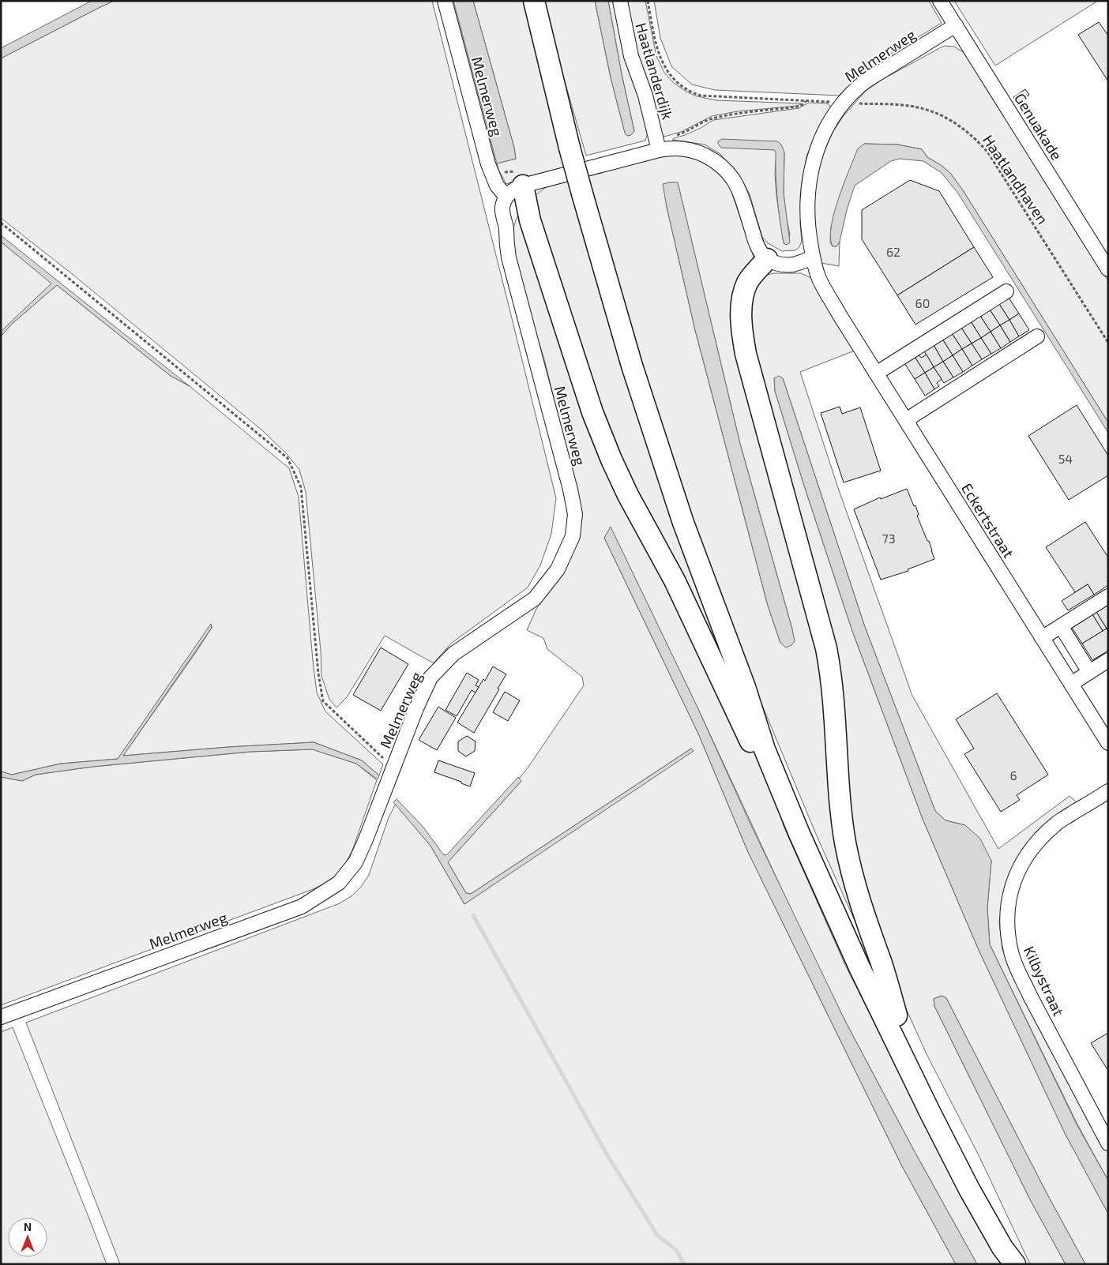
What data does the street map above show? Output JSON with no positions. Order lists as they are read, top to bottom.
{
  "streets": {
    "street": [
      "Melmerweg",
      "Haatlanderdijk",
      "Genuakade",
      "Eckertstraat",
      "Kilbystraat"
    ],
    "path": ["Haatlandhaven"]
  },
  "crossings": [
    ["Melmerweg", "Genuakade"],
    ["Melmerweg", "Haatlandhaven"],
    ["Melmerweg", "Eckertstraat"]
  ],
  "house_numbers": [
    "62",
    "60",
    "54",
    "73",
    "6"
  ],
  "north": "top"
}
